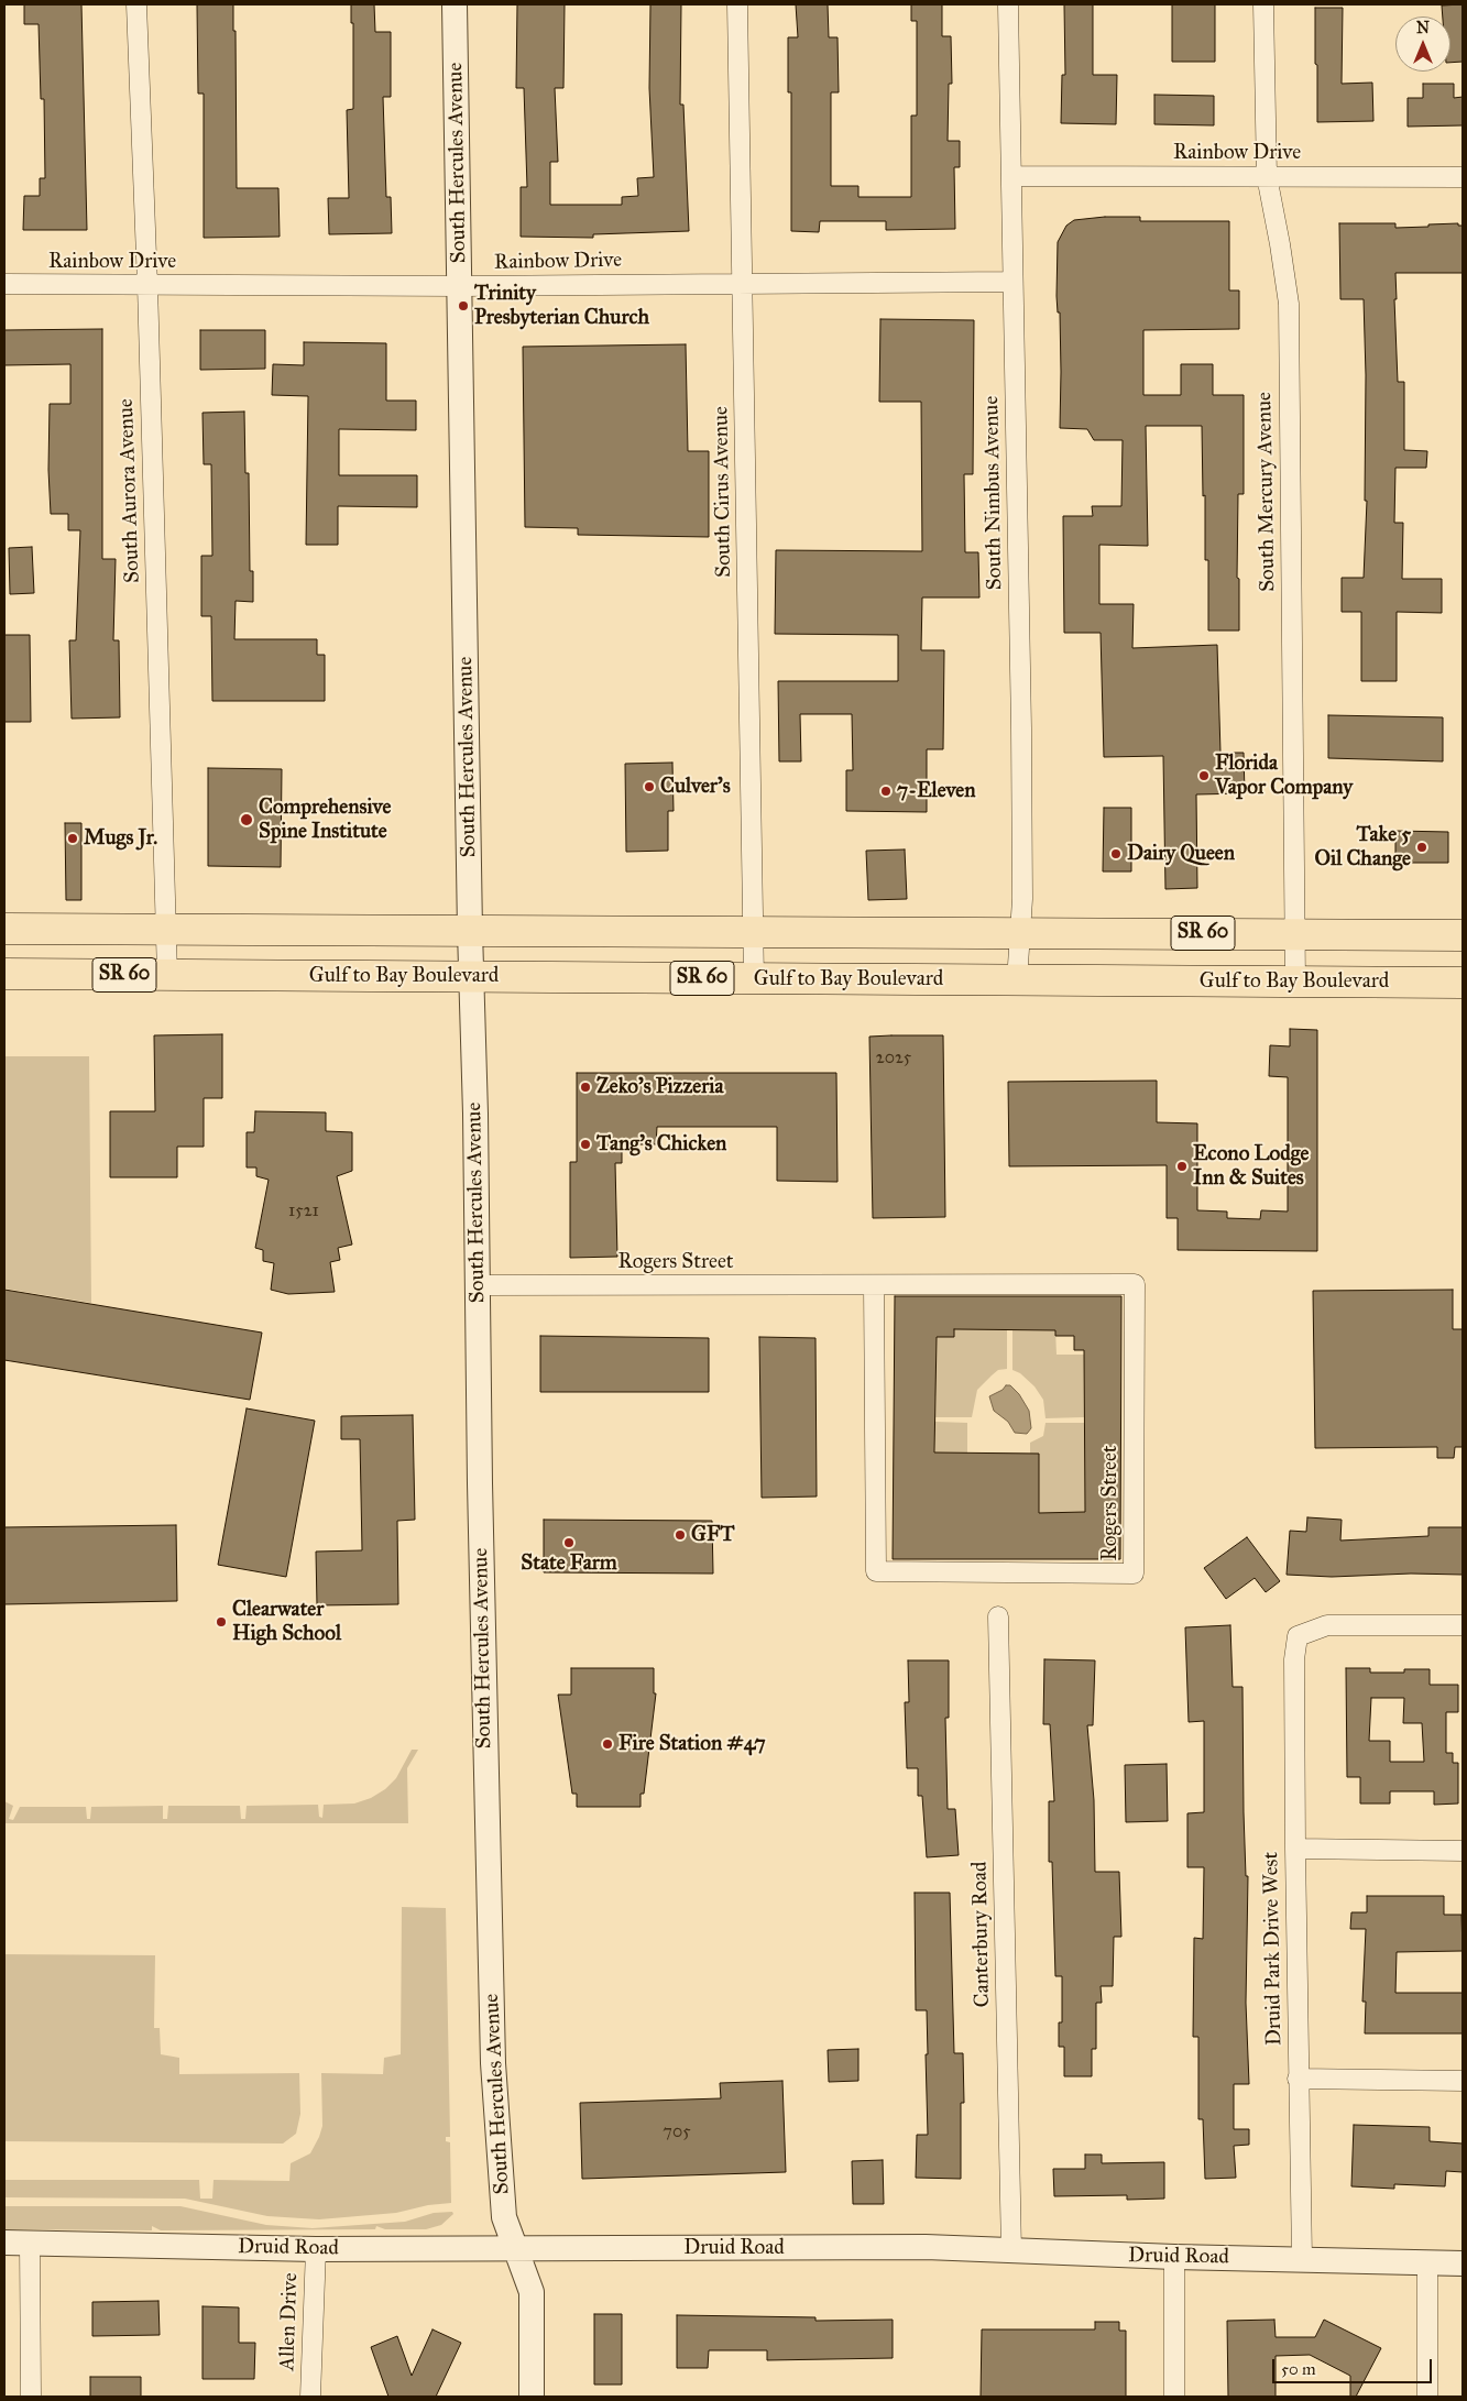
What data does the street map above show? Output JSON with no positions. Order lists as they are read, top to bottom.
{
  "streets": {
    "main road": ["SR 60", "Gulf to Bay Boulevard"],
    "street": [
      "Rainbow Drive",
      "South Hercules Avenue",
      "South Aurora Avenue",
      "South Cirus Avenue",
      "South Mercury Avenue",
      "South Nimbus Avenue",
      "Rogers Street",
      "Canterbury Road",
      "Druid Park Drive West",
      "Druid Road",
      "Allen Drive"
    ]
  },
  "crossings": [
    ["Rainbow Drive", "South Hercules Avenue"],
    ["Rainbow Drive", "South Aurora Avenue"],
    ["Rainbow Drive", "South Cirus Avenue"],
    ["Rainbow Drive", "South Mercury Avenue"],
    ["Rainbow Drive", "South Nimbus Avenue"],
    ["South Hercules Avenue", "SR 60"],
    ["South Hercules Avenue", "Gulf to Bay Boulevard"],
    ["South Hercules Avenue", "Rogers Street"],
    ["South Hercules Avenue", "Druid Road"],
    ["South Aurora Avenue", "SR 60"],
    ["South Aurora Avenue", "Gulf to Bay Boulevard"],
    ["South Cirus Avenue", "SR 60"],
    ["South Cirus Avenue", "Gulf to Bay Boulevard"],
    ["South Mercury Avenue", "SR 60"],
    ["South Mercury Avenue", "Gulf to Bay Boulevard"],
    ["South Nimbus Avenue", "SR 60"],
    ["South Nimbus Avenue", "Gulf to Bay Boulevard"],
    ["Canterbury Road", "Druid Road"],
    ["Druid Park Drive West", "Druid Road"],
    ["Druid Road", "Allen Drive"]
  ],
  "places": [
    "Trinity Presbyterian Church",
    "Florida Vapor Company",
    "Culver's",
    "7-Eleven",
    "Comprehensive Spine Institute",
    "Mugs Jr.",
    "Take 5 Oil Change",
    "Dairy Queen",
    "Zeko's Pizzeria",
    "Tang's Chicken",
    "Econo Lodge Inn & Suites",
    "GFT",
    "State Farm",
    "Clearwater High School",
    "Fire Station #47"
  ],
  "house_numbers": ["2025", "1521", "705"],
  "scale_bar": "50 m",
  "north": "top"
}
